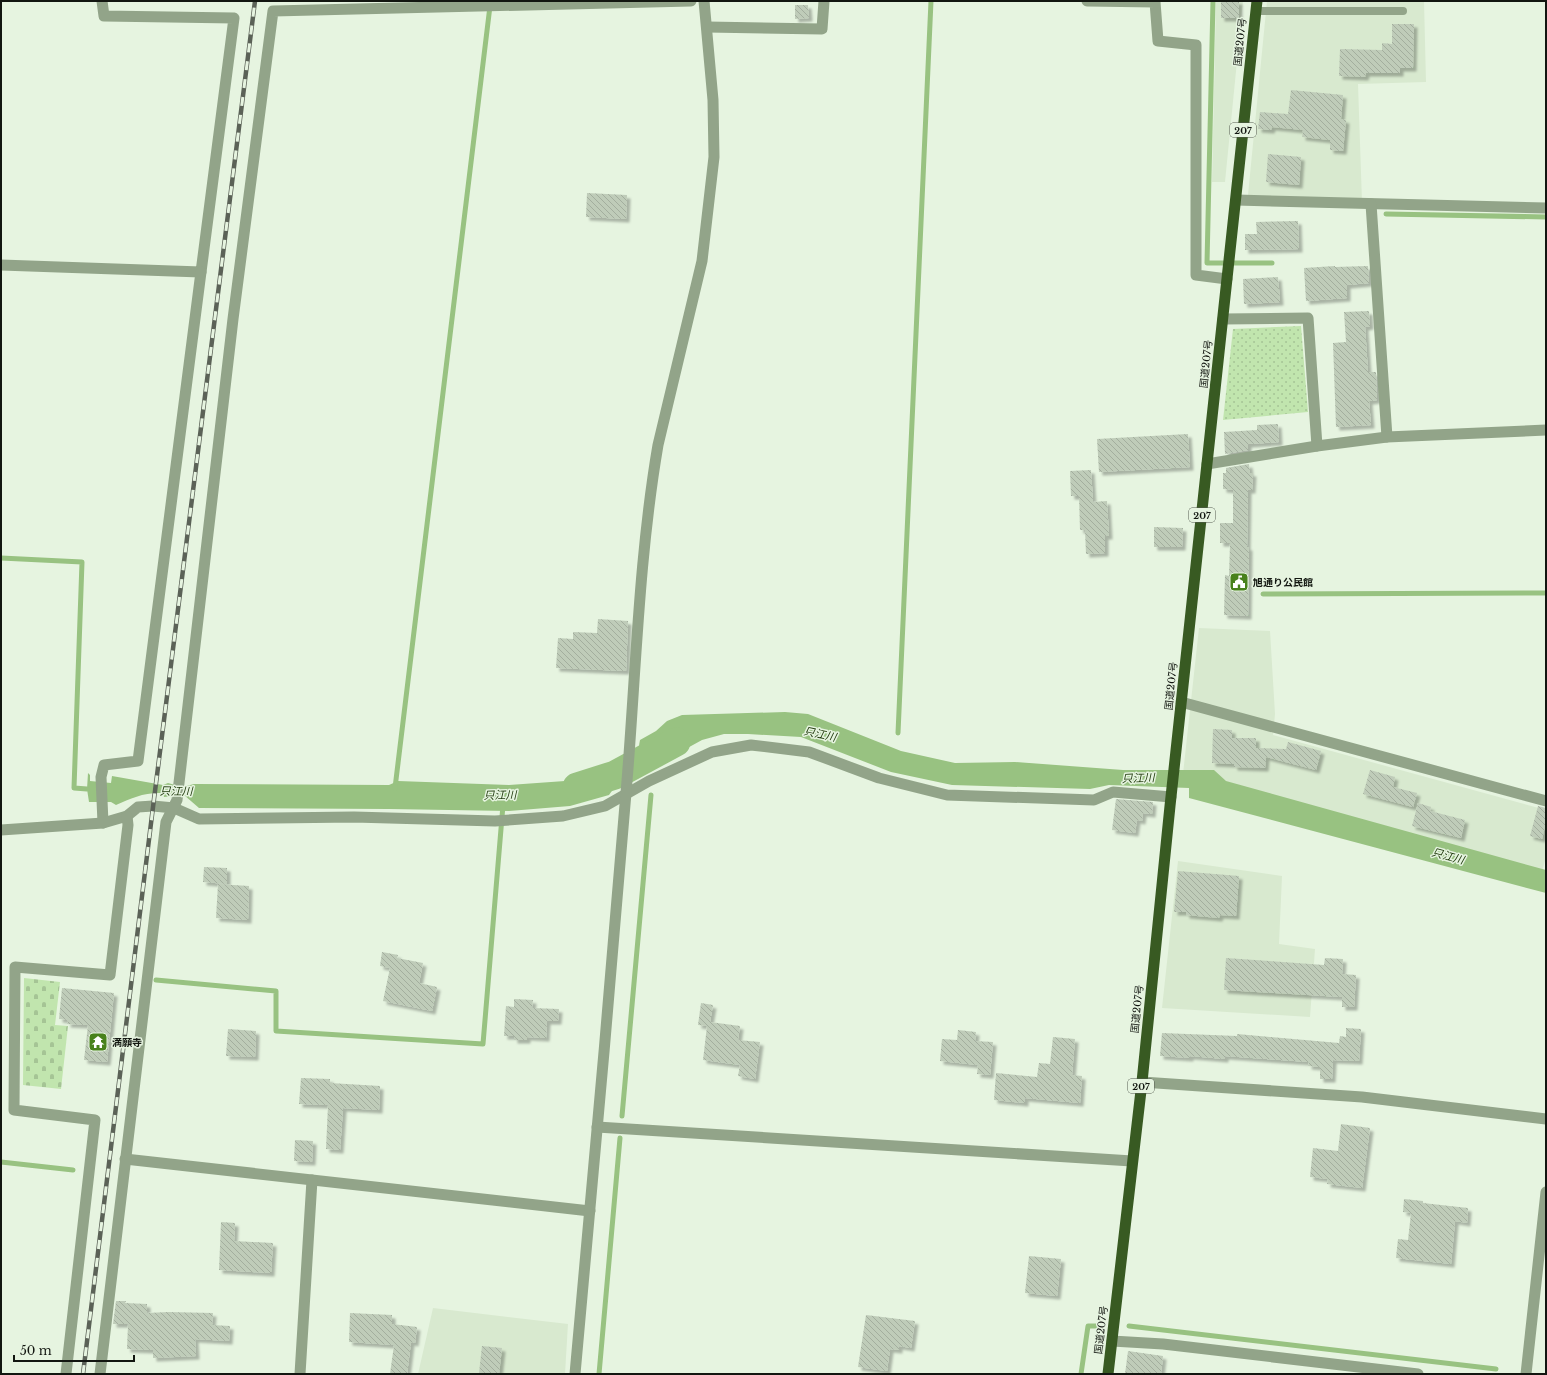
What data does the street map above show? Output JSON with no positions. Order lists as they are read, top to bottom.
{
  "streets": {
    "highway": ["国道207号", "207"]
  },
  "water": ["只江川"],
  "places": {
    "public building": ["旭通り公民館"],
    "temple": ["満願寺"]
  },
  "scale_bar": "50 m"
}
